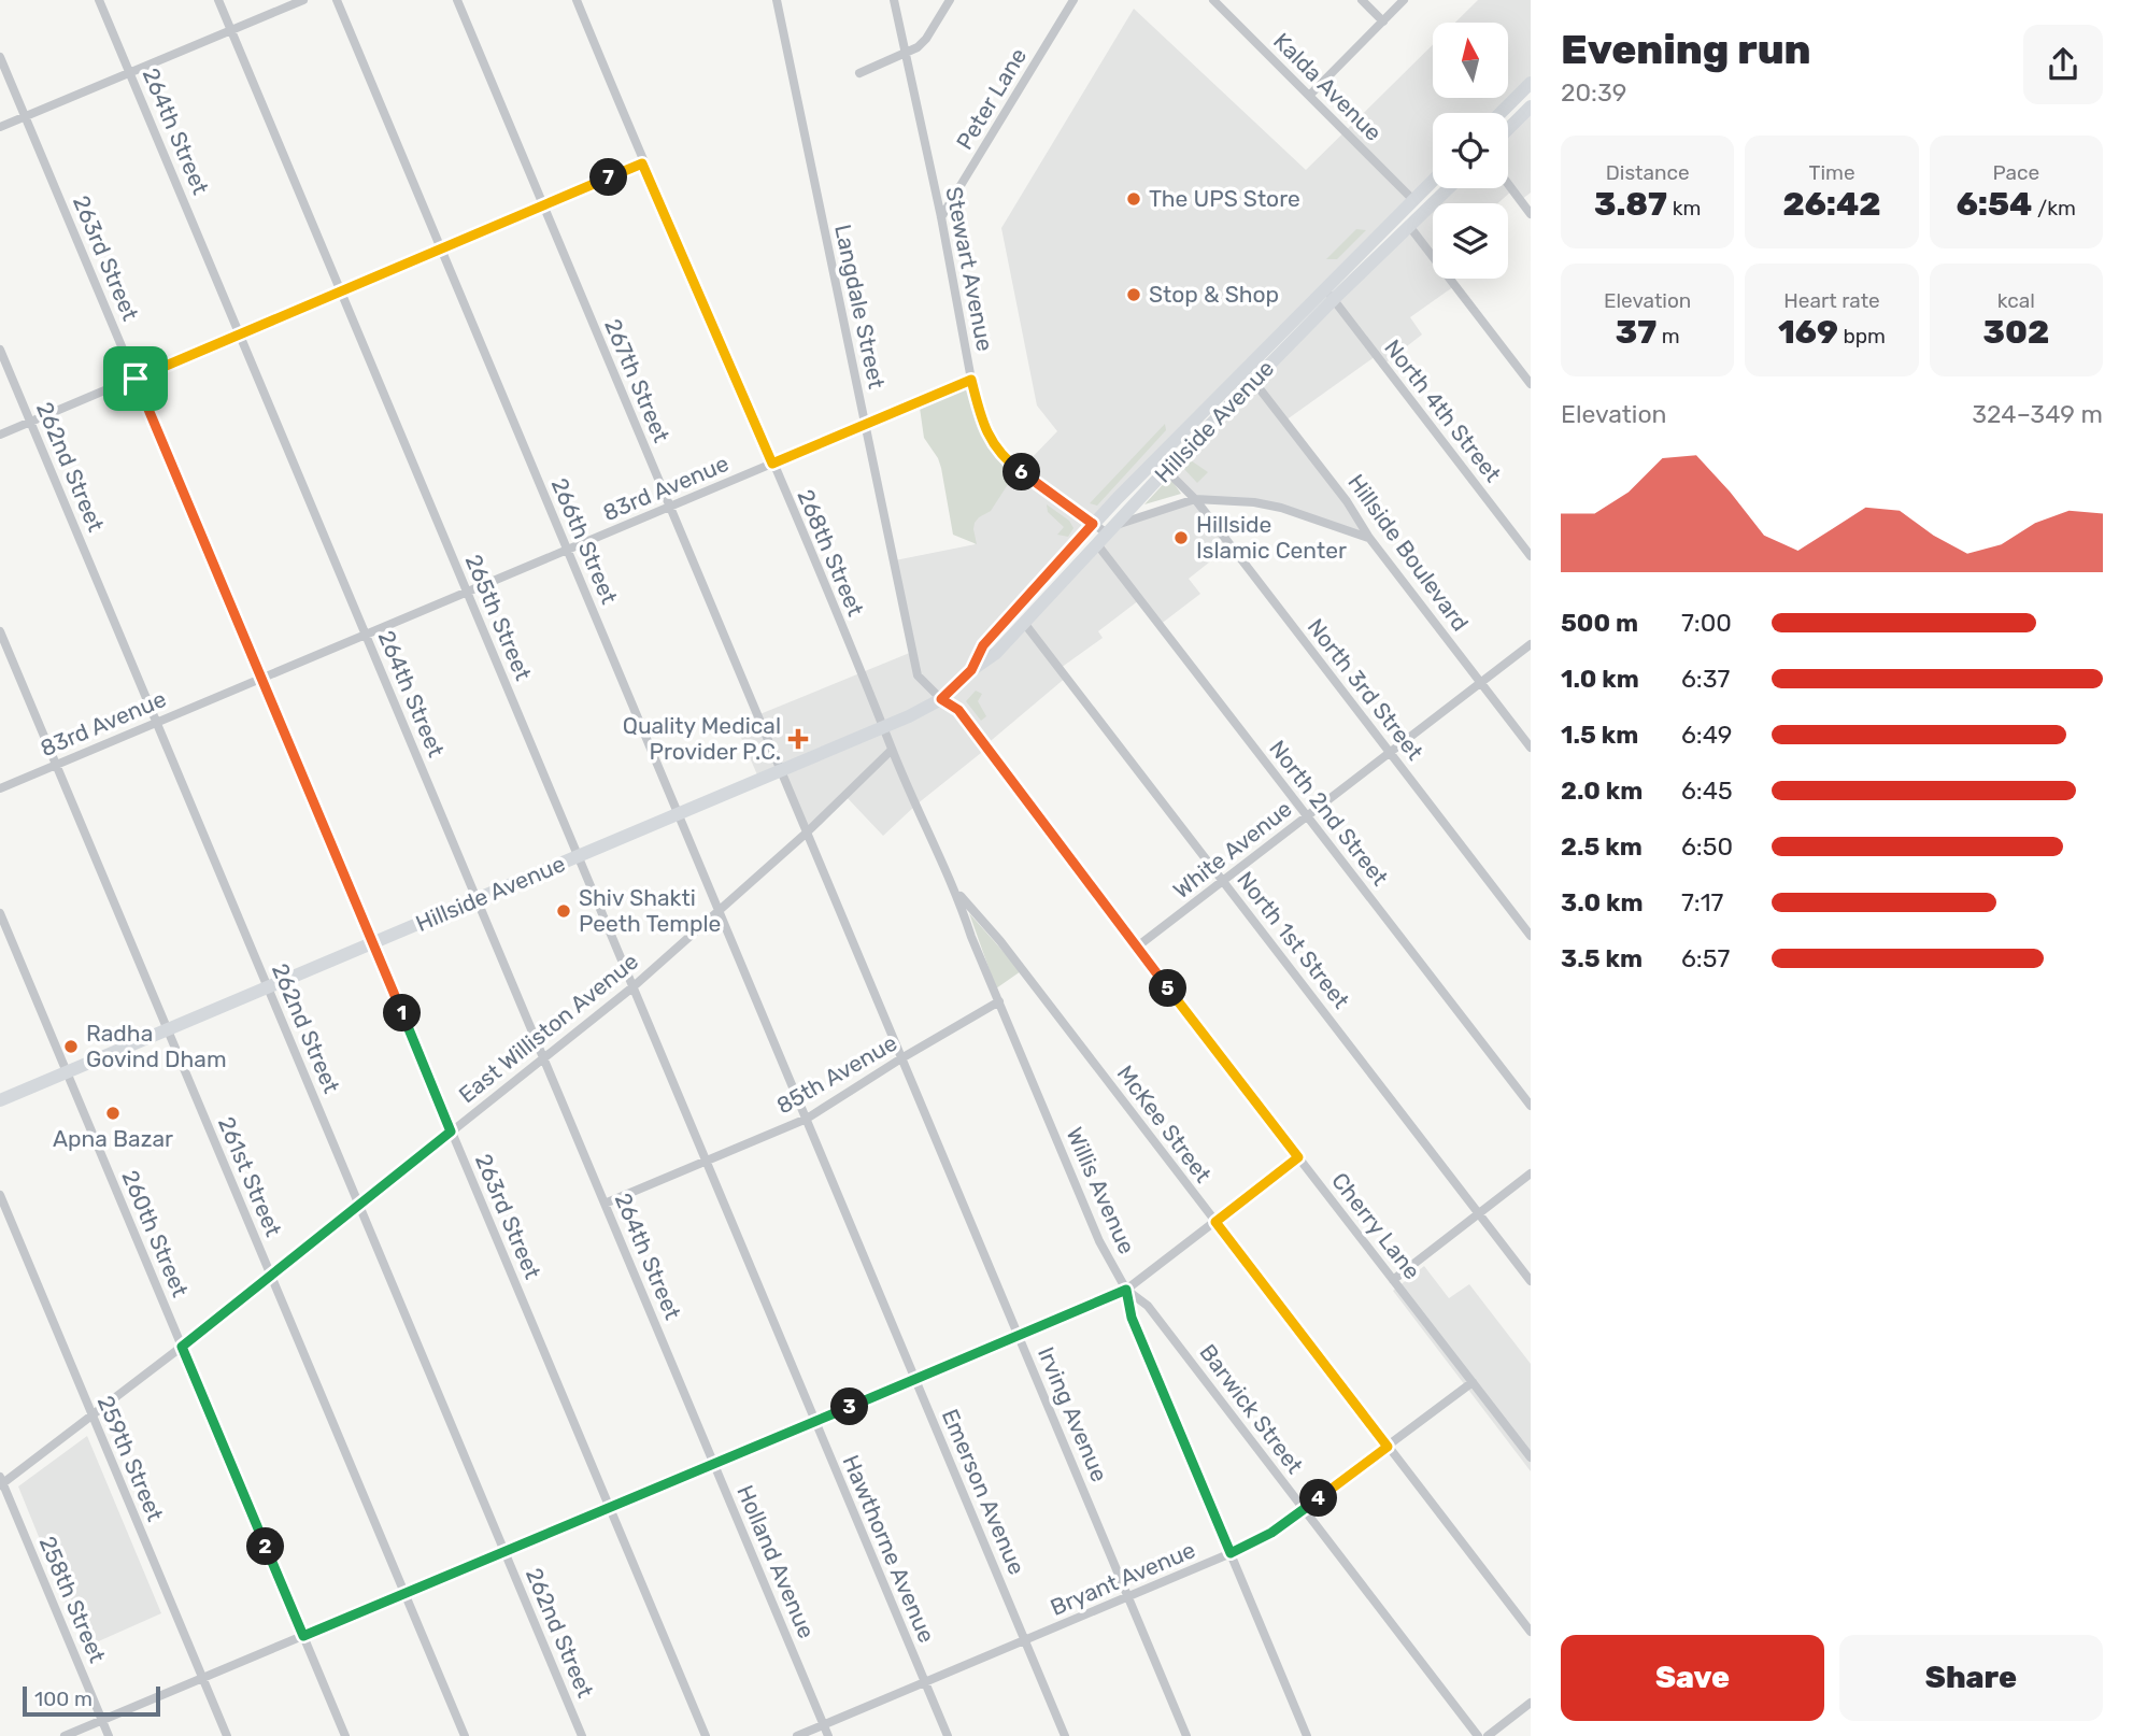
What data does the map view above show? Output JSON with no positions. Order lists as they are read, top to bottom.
{
  "streets": {
    "main road": ["Hillside Avenue"],
    "street": [
      "Kalda Avenue",
      "Peter Lane",
      "264th Street",
      "263rd Street",
      "Stewart Avenue",
      "Langdale Street",
      "267th Street",
      "North 4th Street",
      "262nd Street",
      "83rd Avenue",
      "266th Street",
      "268th Street",
      "Hillside Boulevard",
      "265th Street",
      "North 3rd Street",
      "North 2nd Street",
      "White Avenue",
      "North 1st Street",
      "East Williston Avenue",
      "85th Avenue",
      "McKee Street",
      "261st Street",
      "Willis Avenue",
      "Cherry Lane",
      "260th Street",
      "Barwick Street",
      "Irving Avenue",
      "259th Street",
      "Emerson Avenue",
      "Hawthorne Avenue",
      "Holland Avenue",
      "Bryant Avenue",
      "258th Street"
    ]
  },
  "crossings": [
    ["Kalda Avenue", "Hillside Avenue"],
    ["Peter Lane", "Stewart Avenue"],
    ["264th Street", "Hillside Avenue"],
    ["264th Street", "83rd Avenue"],
    ["264th Street", "East Williston Avenue"],
    ["264th Street", "85th Avenue"],
    ["264th Street", "Holland Avenue"],
    ["263rd Street", "Hillside Avenue"],
    ["263rd Street", "83rd Avenue"],
    ["263rd Street", "East Williston Avenue"],
    ["Stewart Avenue", "Hillside Avenue"],
    ["Stewart Avenue", "83rd Avenue"],
    ["Stewart Avenue", "North 2nd Street"],
    ["Langdale Street", "Hillside Avenue"],
    ["Langdale Street", "83rd Avenue"],
    ["Langdale Street", "Cherry Lane"],
    ["267th Street", "Hillside Avenue"],
    ["267th Street", "83rd Avenue"],
    ["267th Street", "East Williston Avenue"],
    ["267th Street", "Irving Avenue"],
    ["North 4th Street", "Hillside Avenue"],
    ["Hillside Avenue", "262nd Street"],
    ["Hillside Avenue", "266th Street"],
    ["Hillside Avenue", "268th Street"],
    ["Hillside Avenue", "Hillside Boulevard"],
    ["Hillside Avenue", "265th Street"],
    ["Hillside Avenue", "North 3rd Street"],
    ["Hillside Avenue", "North 2nd Street"],
    ["Hillside Avenue", "North 1st Street"],
    ["Hillside Avenue", "261st Street"],
    ["Hillside Avenue", "Cherry Lane"],
    ["Hillside Avenue", "260th Street"],
    ["262nd Street", "83rd Avenue"],
    ["262nd Street", "East Williston Avenue"],
    ["83rd Avenue", "266th Street"],
    ["83rd Avenue", "268th Street"],
    ["83rd Avenue", "265th Street"],
    ["83rd Avenue", "261st Street"],
    ["266th Street", "East Williston Avenue"],
    ["266th Street", "Emerson Avenue"],
    ["268th Street", "East Williston Avenue"],
    ["268th Street", "Willis Avenue"],
    ["Hillside Boulevard", "White Avenue"],
    ["265th Street", "East Williston Avenue"],
    ["265th Street", "85th Avenue"],
    ["265th Street", "Hawthorne Avenue"],
    ["North 3rd Street", "White Avenue"],
    ["North 2nd Street", "White Avenue"],
    ["White Avenue", "North 1st Street"],
    ["White Avenue", "Cherry Lane"],
    ["East Williston Avenue", "261st Street"],
    ["East Williston Avenue", "260th Street"],
    ["East Williston Avenue", "259th Street"],
    ["East Williston Avenue", "258th Street"],
    ["85th Avenue", "Willis Avenue"],
    ["85th Avenue", "Irving Avenue"],
    ["85th Avenue", "Emerson Avenue"],
    ["McKee Street", "Willis Avenue"],
    ["McKee Street", "Bryant Avenue"],
    ["Willis Avenue", "Barwick Street"],
    ["Willis Avenue", "Bryant Avenue"],
    ["Cherry Lane", "Bryant Avenue"],
    ["Barwick Street", "Bryant Avenue"],
    ["Irving Avenue", "Bryant Avenue"],
    ["Emerson Avenue", "Bryant Avenue"],
    ["Hawthorne Avenue", "Bryant Avenue"],
    ["Holland Avenue", "Bryant Avenue"]
  ],
  "places": {
    "other": [
      "The UPS Store",
      "Stop & Shop",
      "Hillside Islamic Center",
      "Shiv Shakti Peeth Temple",
      "Radha Govind Dham",
      "Apna Bazar"
    ],
    "health": ["Quality Medical Provider P.C."]
  },
  "scale_bar": "100 m",
  "north": "top",
  "page": {
    "heading": ["Evening run", "20:39"],
    "stats": [
      ["Distance", "3.87 km"],
      ["Time", "26:42"],
      ["Pace", "6:54 /km"],
      ["Elevation", "37 m"],
      ["Heart rate", "169 bpm"],
      ["kcal", "302"]
    ],
    "pins": [
      "7",
      "6",
      "5",
      "1",
      "3",
      "4",
      "2"
    ],
    "chart": ["Elevation", "324–349 m"],
    "list": [
      {
        "name": "500 m",
        "note": "7:00"
      },
      {
        "name": "1.0 km",
        "note": "6:37"
      },
      {
        "name": "1.5 km",
        "note": "6:49"
      },
      {
        "name": "2.0 km",
        "note": "6:45"
      },
      {
        "name": "2.5 km",
        "note": "6:50"
      },
      {
        "name": "3.0 km",
        "note": "7:17"
      },
      {
        "name": "3.5 km",
        "note": "6:57"
      }
    ],
    "buttons": ["Save", "Share"],
    "scale": "100 m"
  }
}
